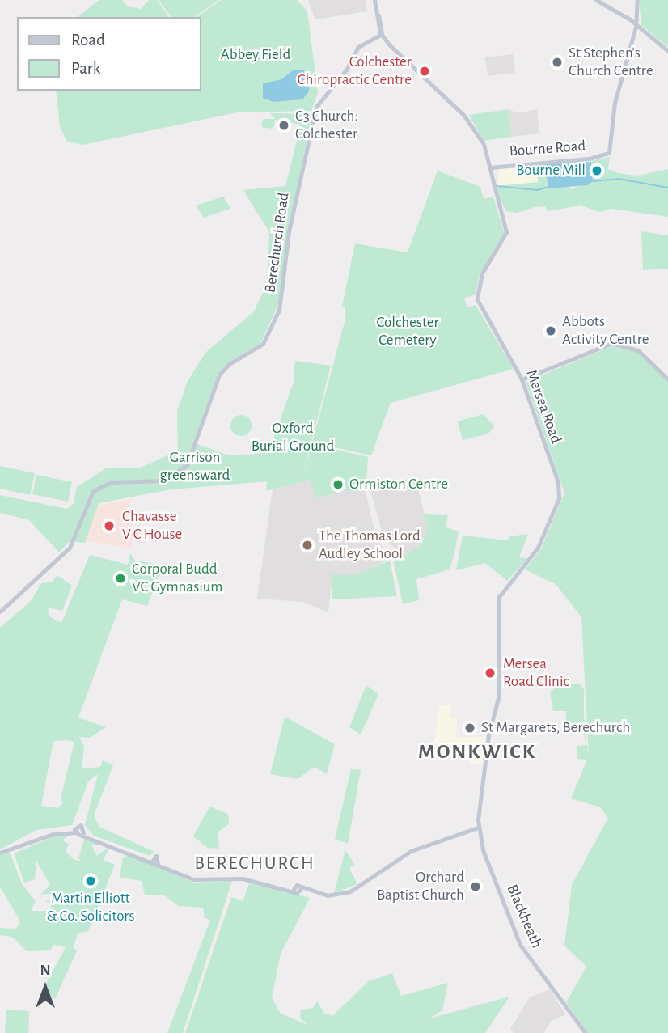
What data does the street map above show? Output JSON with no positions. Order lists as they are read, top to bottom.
{
  "streets": {
    "street": [
      "Bourne Road",
      "Berechurch Road",
      "Mersea Road",
      "Blackheath"
    ]
  },
  "crossings": [
    ["Bourne Road", "Mersea Road"],
    ["Berechurch Road", "Mersea Road"],
    ["Mersea Road", "Blackheath"]
  ],
  "districts": ["MONKWICK", "BERECHURCH"],
  "parks": [
    "Abbey Field",
    "Colchester Cemetery",
    "Oxford Burial Ground",
    "Garrison greensward"
  ],
  "places": [
    "St Stephen's Church Centre",
    "Colchester Chiropractic Centre",
    "C3 Church: Colchester",
    "Bourne Mill",
    "Abbots Activity Centre",
    "Ormiston Centre",
    "Chavasse V C House",
    "The Thomas Lord Audley School",
    "Corporal Budd VC Gymnasium",
    "Mersea Road Clinic",
    "St Margarets, Berechurch",
    "Martin Elliott & Co. Solicitors",
    "Orchard Baptist Church"
  ],
  "legend": ["Road", "Park"],
  "north": "top"
}
